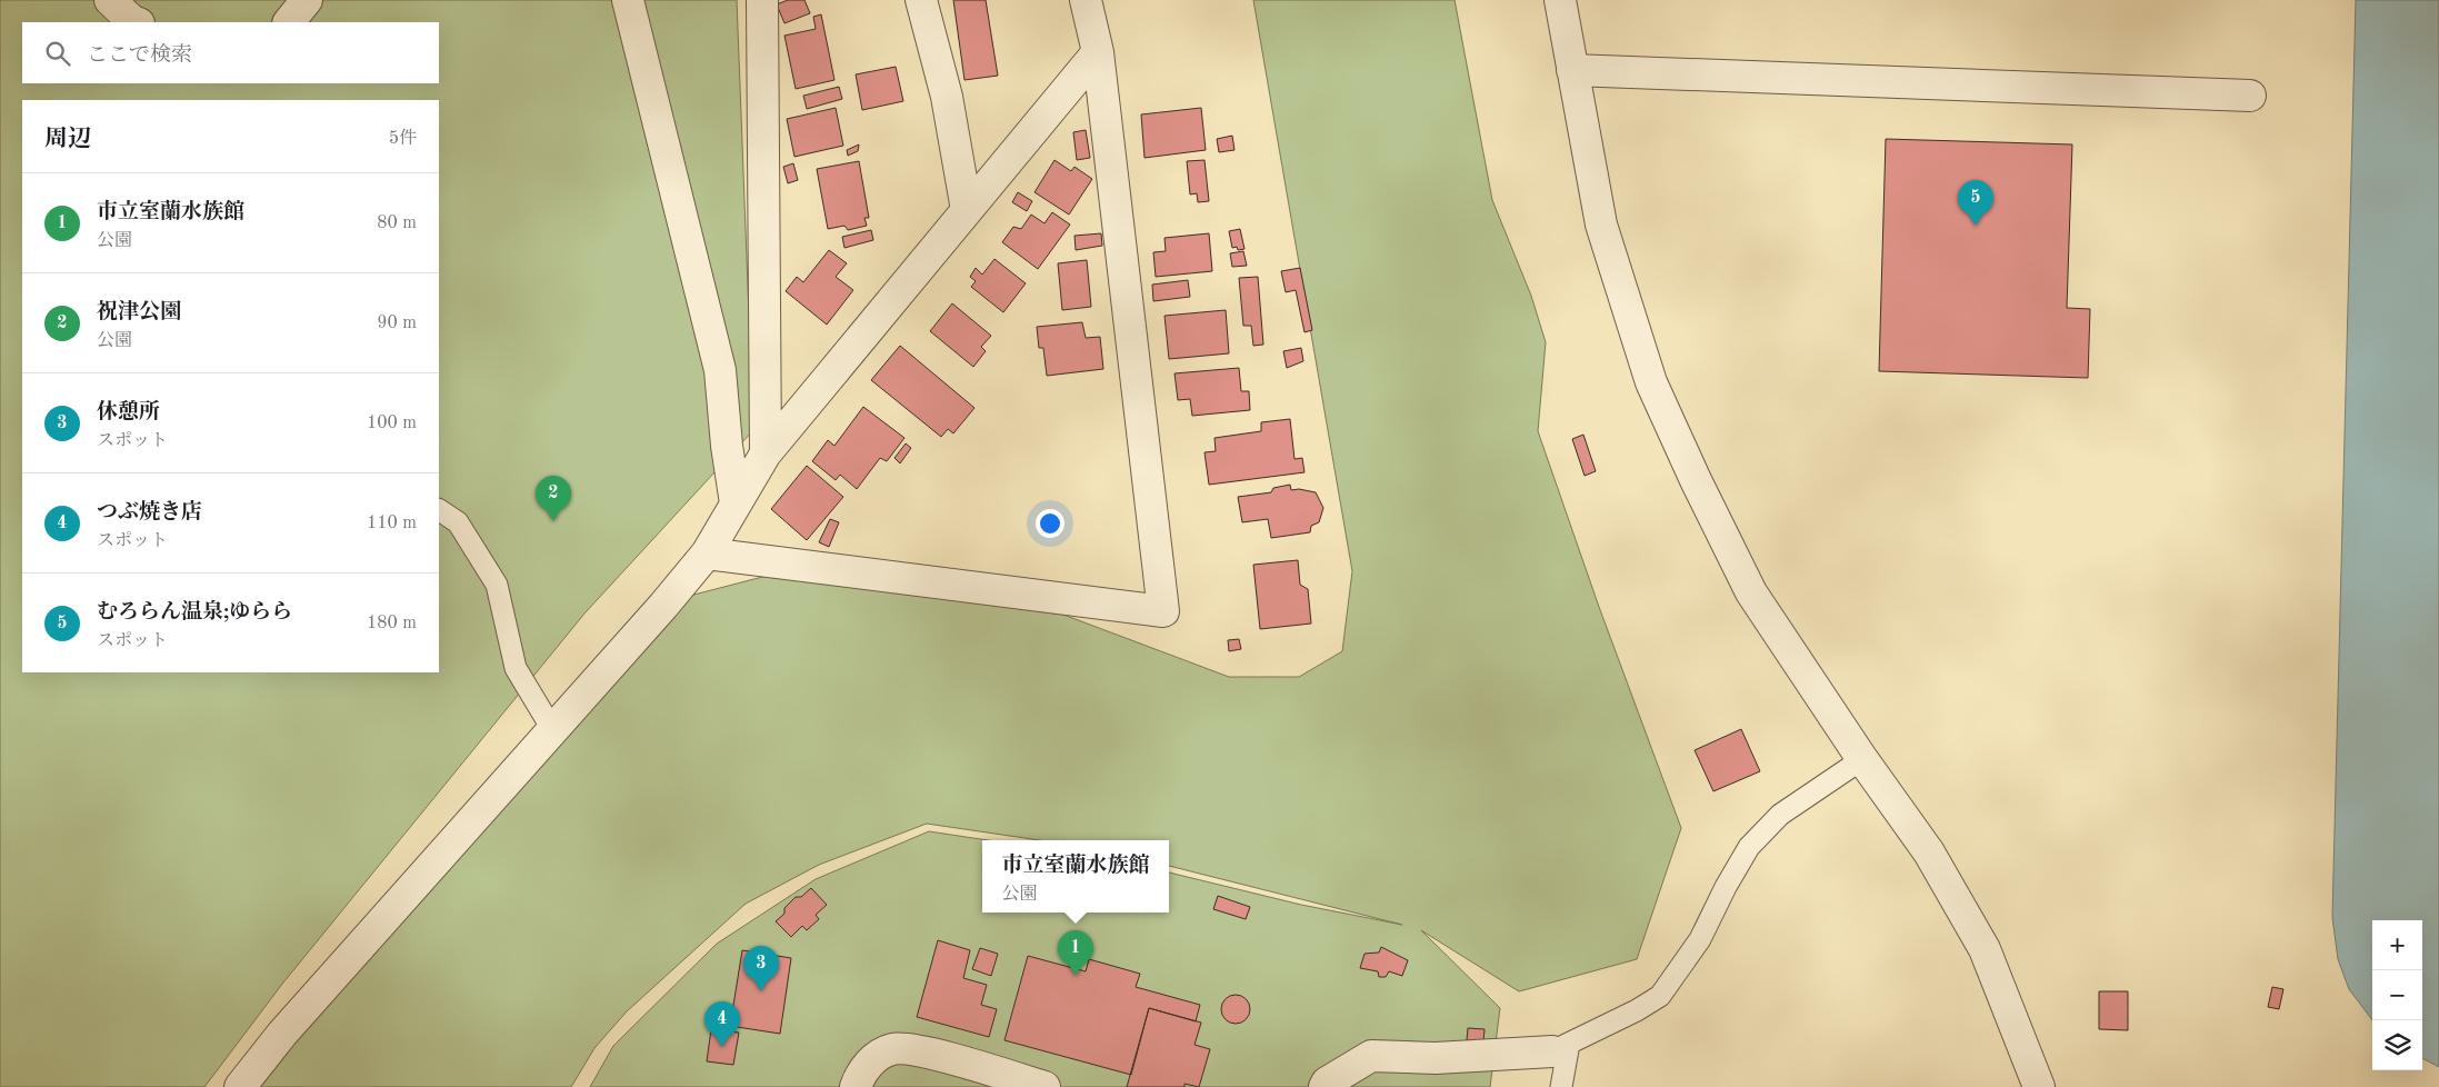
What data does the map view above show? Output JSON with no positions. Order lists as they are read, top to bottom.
{
  "page": {
    "search": "ここで検索",
    "heading": ["周辺", "5件"],
    "list": [
      {
        "mark": "1",
        "name": "市立室蘭水族館",
        "note": "公園",
        "value": "80 m"
      },
      {
        "mark": "2",
        "name": "祝津公園",
        "note": "公園",
        "value": "90 m"
      },
      {
        "mark": "3",
        "name": "休憩所",
        "note": "スポット",
        "value": "100 m"
      },
      {
        "mark": "4",
        "name": "つぶ焼き店",
        "note": "スポット",
        "value": "110 m"
      },
      {
        "mark": "5",
        "name": "むろらん温泉;ゆらら",
        "note": "スポット",
        "value": "180 m"
      }
    ],
    "pins": [
      "5",
      "2",
      "1",
      "3",
      "4"
    ],
    "popup": ["市立室蘭水族館", "公園"],
    "map_buttons": ["+", "−"]
  }
}
